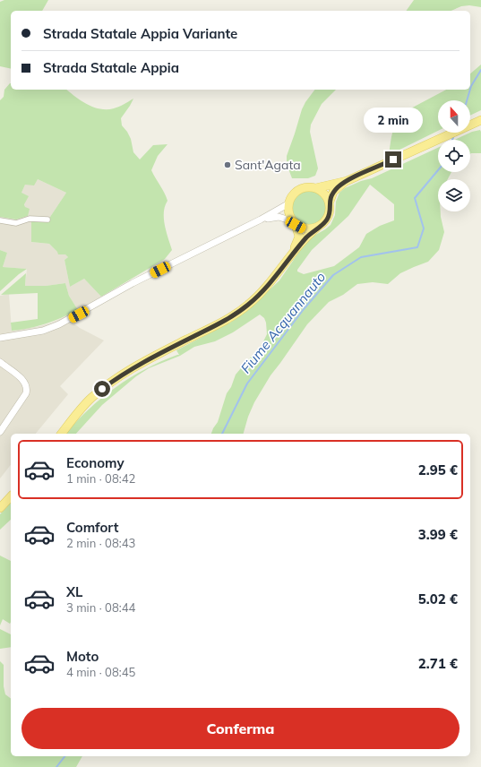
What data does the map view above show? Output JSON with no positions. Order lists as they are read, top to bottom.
{
  "water": ["Fiume Acquannauto"],
  "places": ["Sant'Agata"],
  "north": "top",
  "page": {
    "banner": ["Strada Statale Appia Variante", "Strada Statale Appia"],
    "bubble": "2 min",
    "list": [
      {
        "name": "Economy",
        "note": "1 min · 08:42",
        "value": "2.95 €"
      },
      {
        "name": "Comfort",
        "note": "2 min · 08:43",
        "value": "3.99 €"
      },
      {
        "name": "XL",
        "note": "3 min · 08:44",
        "value": "5.02 €"
      },
      {
        "name": "Moto",
        "note": "4 min · 08:45",
        "value": "2.71 €"
      }
    ],
    "buttons": "Conferma"
  }
}
